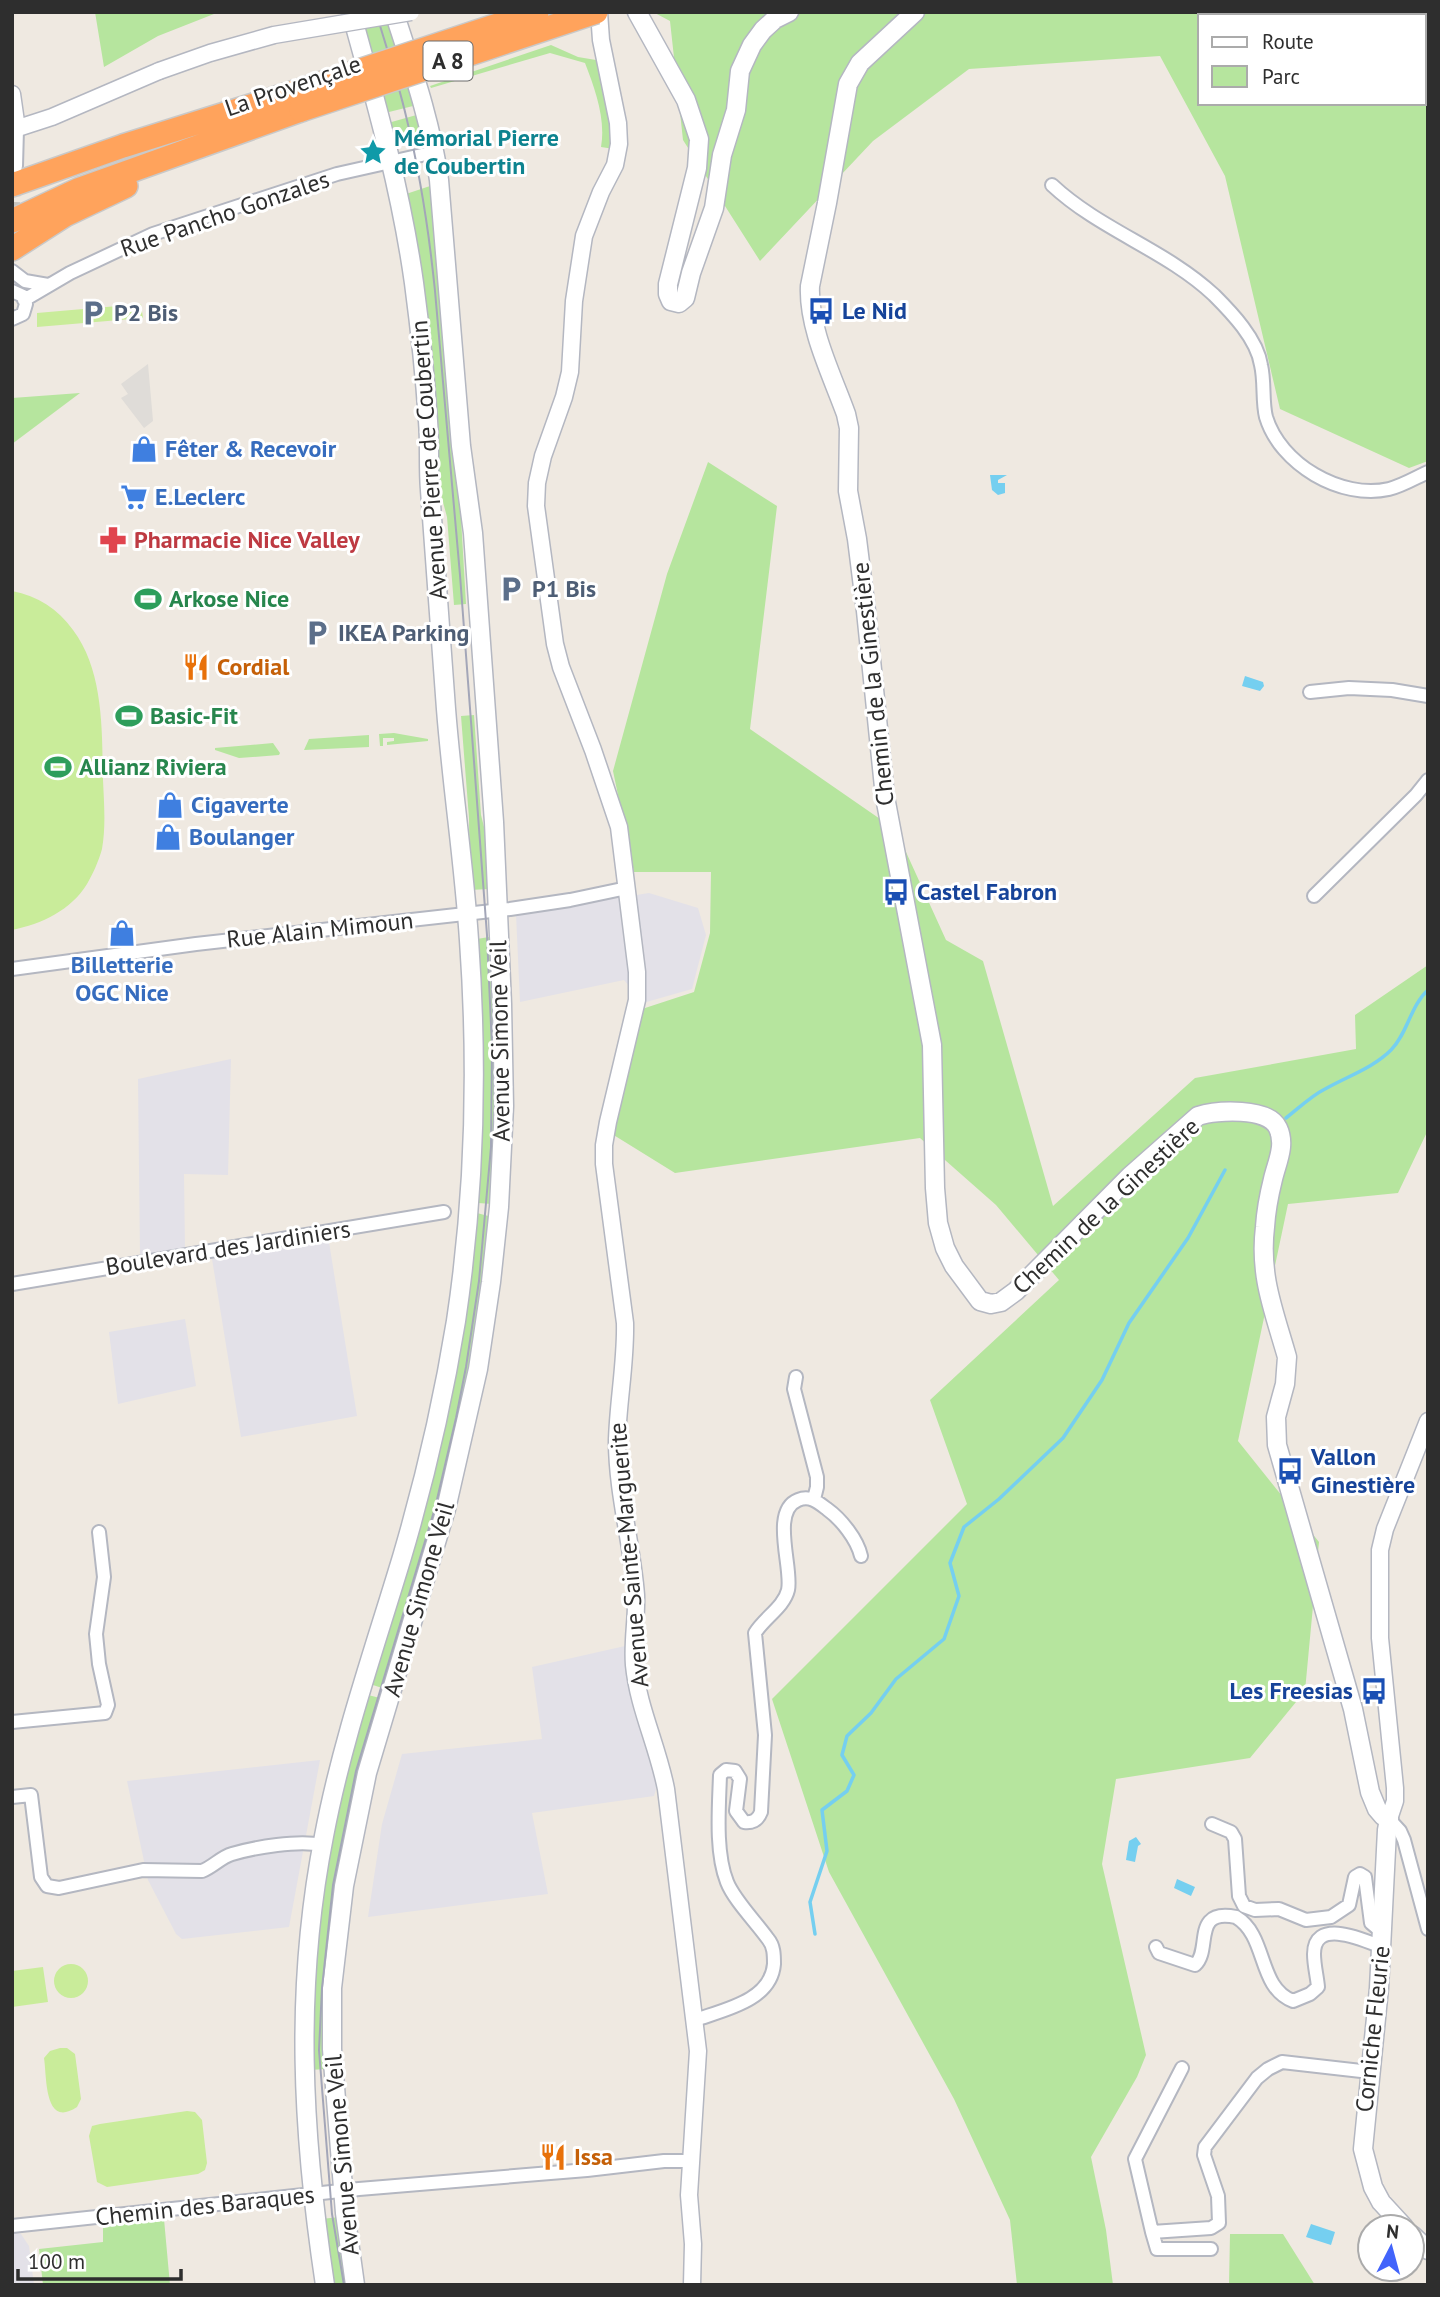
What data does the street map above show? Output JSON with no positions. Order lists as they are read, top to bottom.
{
  "streets": {
    "highway": ["A 8", "La Provençale"],
    "main road": [
      "Avenue Pierre de Coubertin",
      "Chemin de la Ginestière",
      "Avenue Simone Veil",
      "Corniche Fleurie"
    ],
    "street": [
      "Rue Pancho Gonzales",
      "Rue Alain Mimoun",
      "Boulevard des Jardiniers",
      "Avenue Sainte-Marguerite",
      "Chemin des Baraques"
    ]
  },
  "crossings": [
    ["La Provençale", "Avenue Sainte-Marguerite"],
    ["Rue Pancho Gonzales", "Avenue Pierre de Coubertin"],
    ["Avenue Pierre de Coubertin", "Rue Alain Mimoun"],
    ["Avenue Pierre de Coubertin", "Avenue Simone Veil"],
    ["Chemin de la Ginestière", "Corniche Fleurie"],
    ["Rue Alain Mimoun", "Avenue Simone Veil"],
    ["Rue Alain Mimoun", "Avenue Sainte-Marguerite"],
    ["Avenue Simone Veil", "Chemin des Baraques"],
    ["Avenue Sainte-Marguerite", "Chemin des Baraques"]
  ],
  "places": {
    "place": ["Mémorial Pierre de Coubertin"],
    "bus stop": [
      "Le Nid",
      "Castel Fabron",
      "Vallon Ginestière",
      "Les Freesias"
    ],
    "parking": ["P2 Bis", "P1 Bis", "IKEA Parking"],
    "shop": [
      "Fêter & Recevoir",
      "Cigaverte",
      "Boulanger",
      "Billetterie OGC Nice"
    ],
    "supermarket": ["E.Leclerc"],
    "pharmacy": ["Pharmacie Nice Valley"],
    "sports": ["Arkose Nice", "Basic-Fit", "Allianz Riviera"],
    "restaurant": ["Cordial", "Issa"]
  },
  "legend": ["Route", "Parc"],
  "scale_bar": "100 m",
  "north": "top"
}
